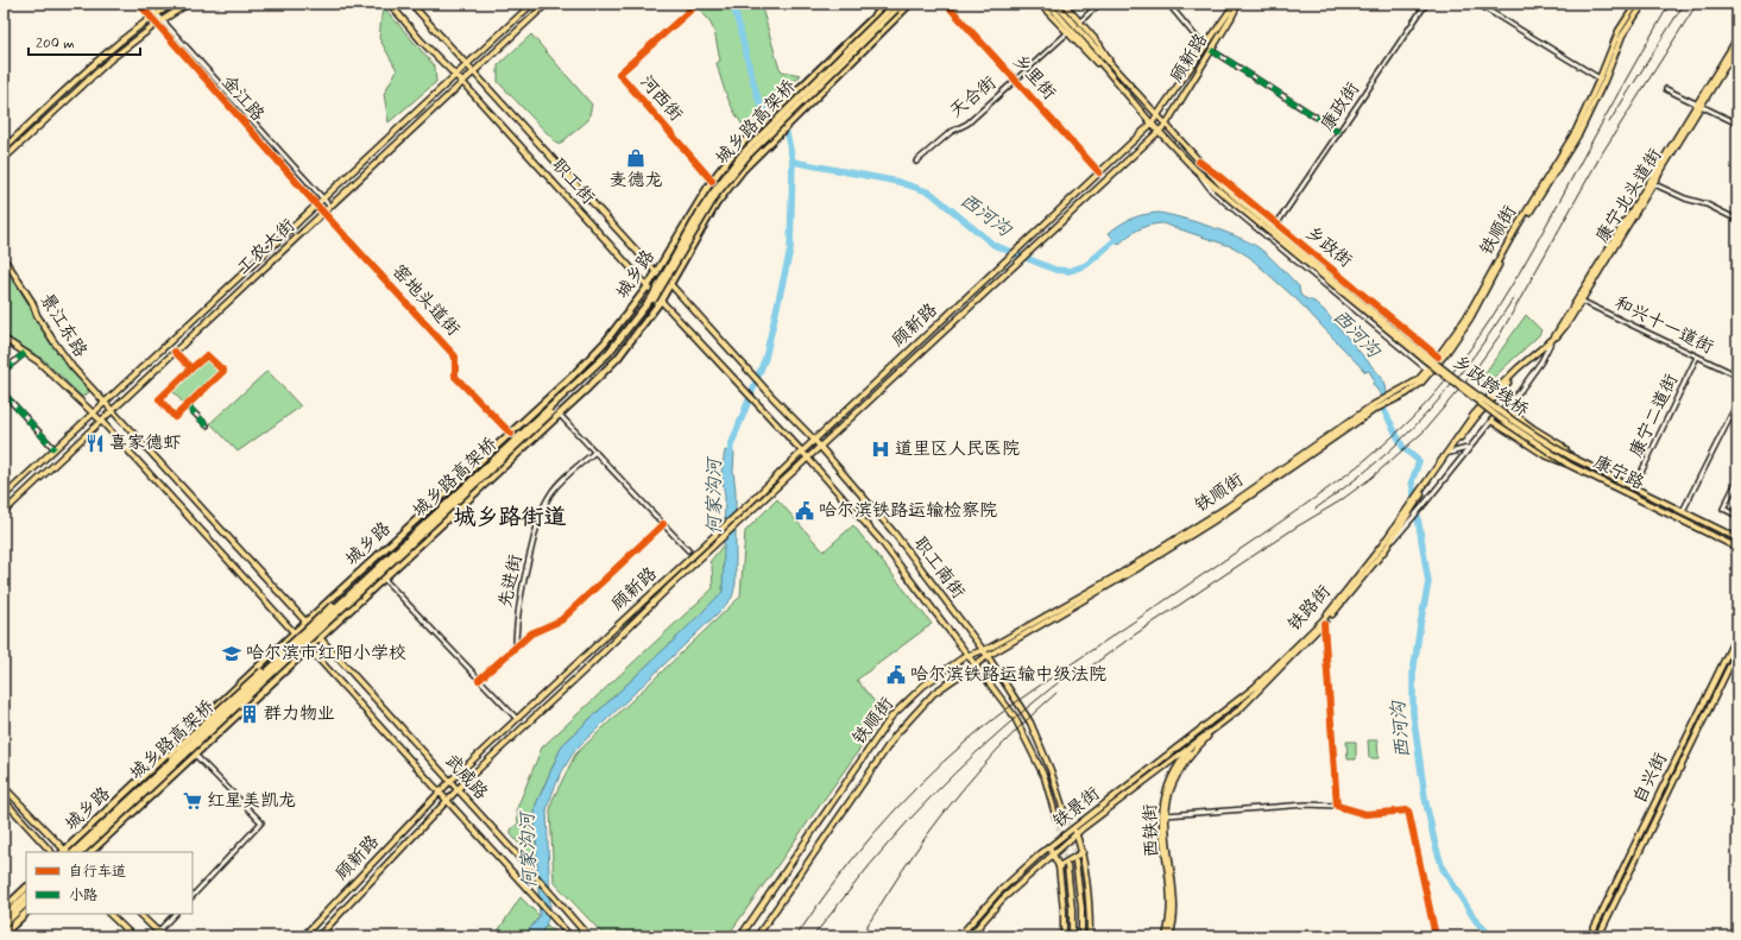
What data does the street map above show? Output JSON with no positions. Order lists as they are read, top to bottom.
{
  "streets": {
    "highway": ["城乡路高架桥", "城乡路"],
    "main road": [
      "顾新路",
      "职工街",
      "康宁北头道街",
      "铁顺街",
      "工农大街",
      "乡政街",
      "景江东路",
      "乡政跨线桥",
      "康宁路",
      "职工南街",
      "铁路街",
      "武威路",
      "自兴街",
      "铁景街",
      "西铁街"
    ],
    "street": [
      "乡里街",
      "天合街",
      "金江路",
      "河西街",
      "康政街",
      "窑地头道街",
      "和兴十一道街",
      "康宁二道街",
      "先进街"
    ]
  },
  "crossings": [
    ["顾新路", "乡里街"],
    ["顾新路", "乡政街"],
    ["顾新路", "职工南街"],
    ["顾新路", "武威路"],
    ["乡里街", "天合街"],
    ["天合街", "乡政街"],
    ["金江路", "工农大街"],
    ["金江路", "窑地头道街"],
    ["河西街", "城乡路"],
    ["康政街", "乡政街"],
    ["城乡路高架桥", "城乡路"],
    ["职工街", "工农大街"],
    ["职工街", "城乡路"],
    ["职工街", "职工南街"],
    ["康宁北头道街", "和兴十一道街"],
    ["铁顺街", "乡政街"],
    ["铁顺街", "职工南街"],
    ["工农大街", "窑地头道街"],
    ["工农大街", "景江东路"],
    ["工农大街", "武威路"],
    ["乡政街", "乡政跨线桥"],
    ["乡政街", "康宁路"],
    ["城乡路", "窑地头道街"],
    ["城乡路", "景江东路"],
    ["城乡路", "职工南街"],
    ["城乡路", "武威路"],
    ["景江东路", "武威路"],
    ["和兴十一道街", "康宁二道街"],
    ["乡政跨线桥", "康宁路"],
    ["康宁二道街", "康宁路"],
    ["铁路街", "铁景街"],
    ["铁路街", "西铁街"],
    ["铁景街", "西铁街"]
  ],
  "districts": ["城乡路街道"],
  "water": ["西河沟", "何家沟河"],
  "places": {
    "shop": ["麦德龙"],
    "restaurant": ["喜家德虾"],
    "hospital": ["道里区人民医院"],
    "public building": ["哈尔滨铁路运输检察院", "哈尔滨铁路运输中级法院"],
    "school or university": ["哈尔滨市红阳小学校"],
    "building": ["群力物业"],
    "supermarket": ["红星美凯龙"]
  },
  "legend": ["自行车道", "小路"],
  "scale_bar": "200 m"
}
